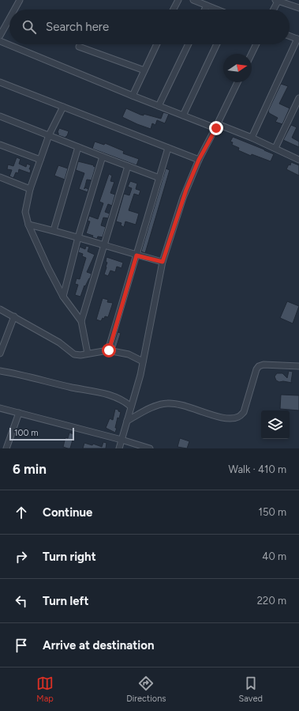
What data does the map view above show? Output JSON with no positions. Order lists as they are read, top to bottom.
{
  "scale_bar": "100 m",
  "north": "right",
  "page": {
    "search": "Search here",
    "scale": "100 m",
    "heading": ["6 min", "Walk · 410 m"],
    "list": [
      ["Continue", "150 m"],
      ["Turn right", "40 m"],
      ["Turn left", "220 m"],
      "Arrive at destination"
    ],
    "nav": ["Map", "Directions", "Saved"]
  }
}
